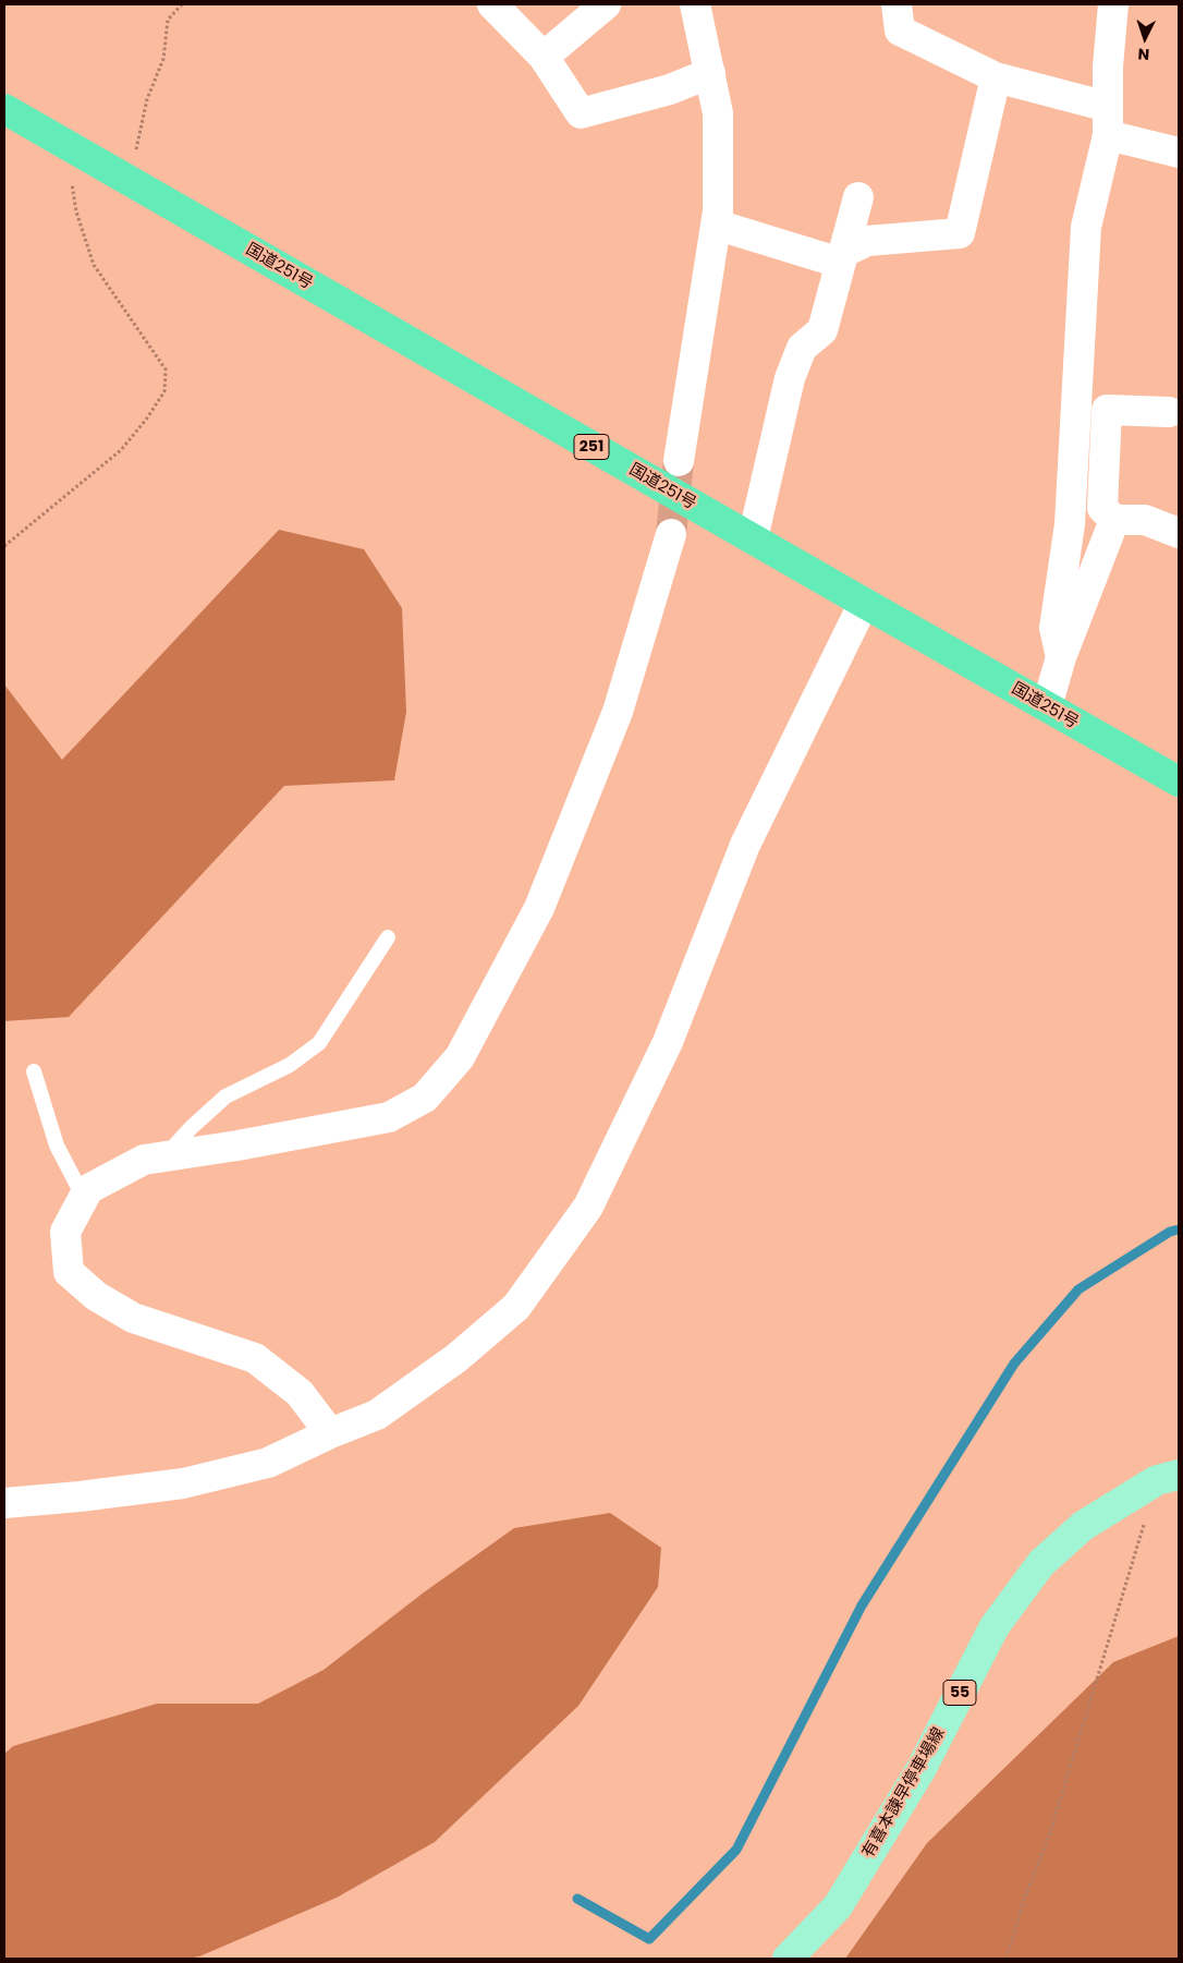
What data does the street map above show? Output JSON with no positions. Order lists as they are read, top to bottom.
{
  "streets": {
    "highway": ["国道251号", "251"],
    "main road": ["55", "有喜本諫早停車場線"]
  },
  "north": "bottom"
}
